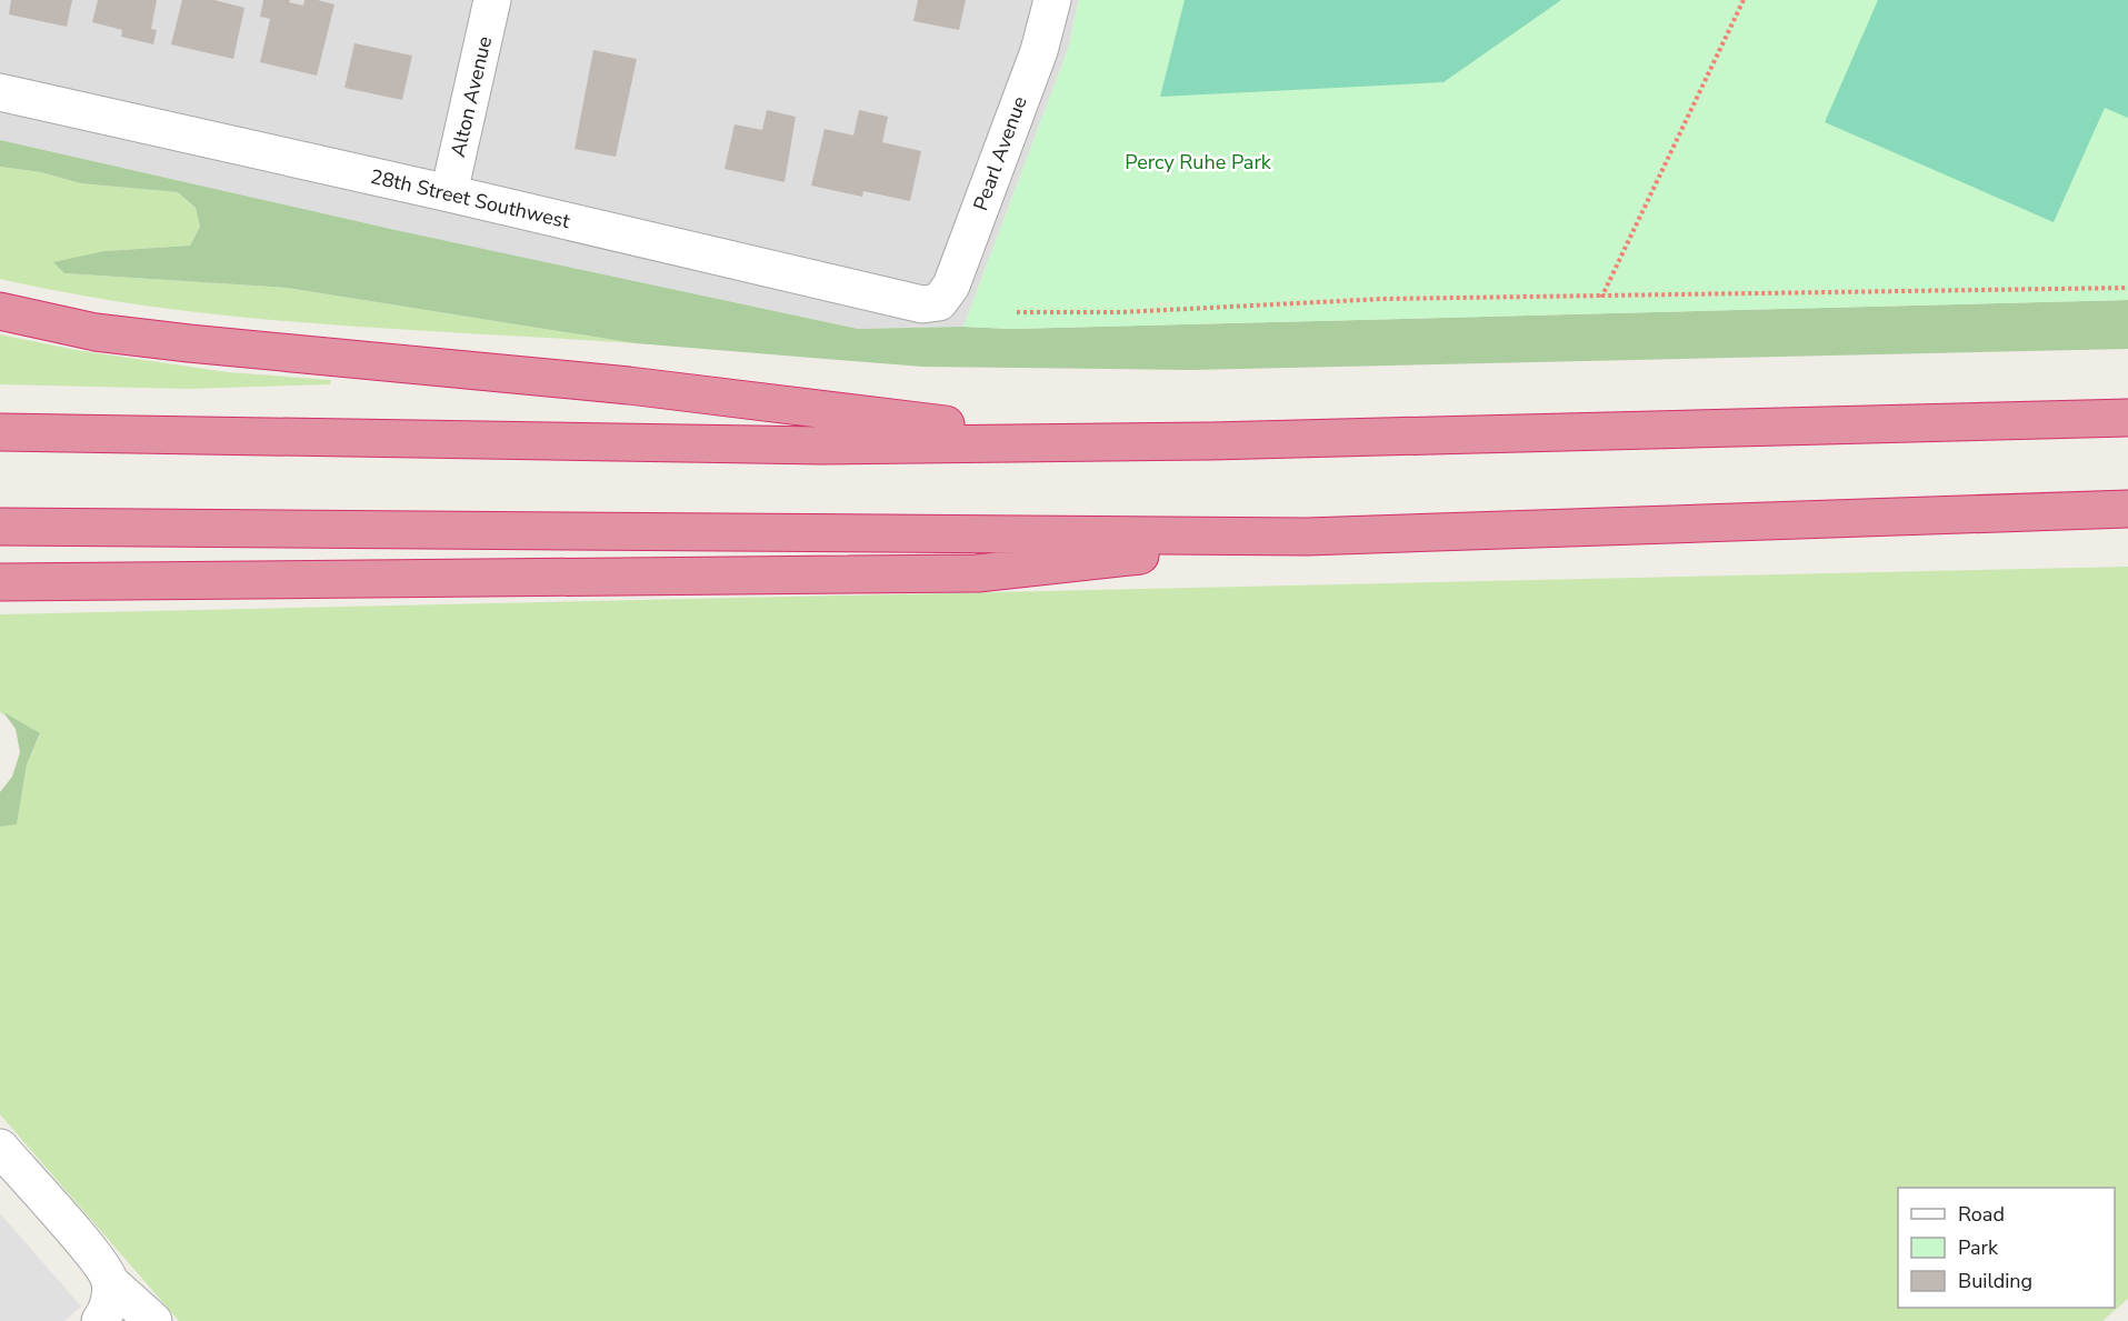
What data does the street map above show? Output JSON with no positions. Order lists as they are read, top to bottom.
{
  "streets": {
    "street": ["Alton Avenue", "Pearl Avenue", "28th Street Southwest"]
  },
  "crossings": [
    ["Alton Avenue", "28th Street Southwest"],
    ["Pearl Avenue", "28th Street Southwest"]
  ],
  "parks": ["Percy Ruhe Park"],
  "legend": ["Road", "Park", "Building"]
}
